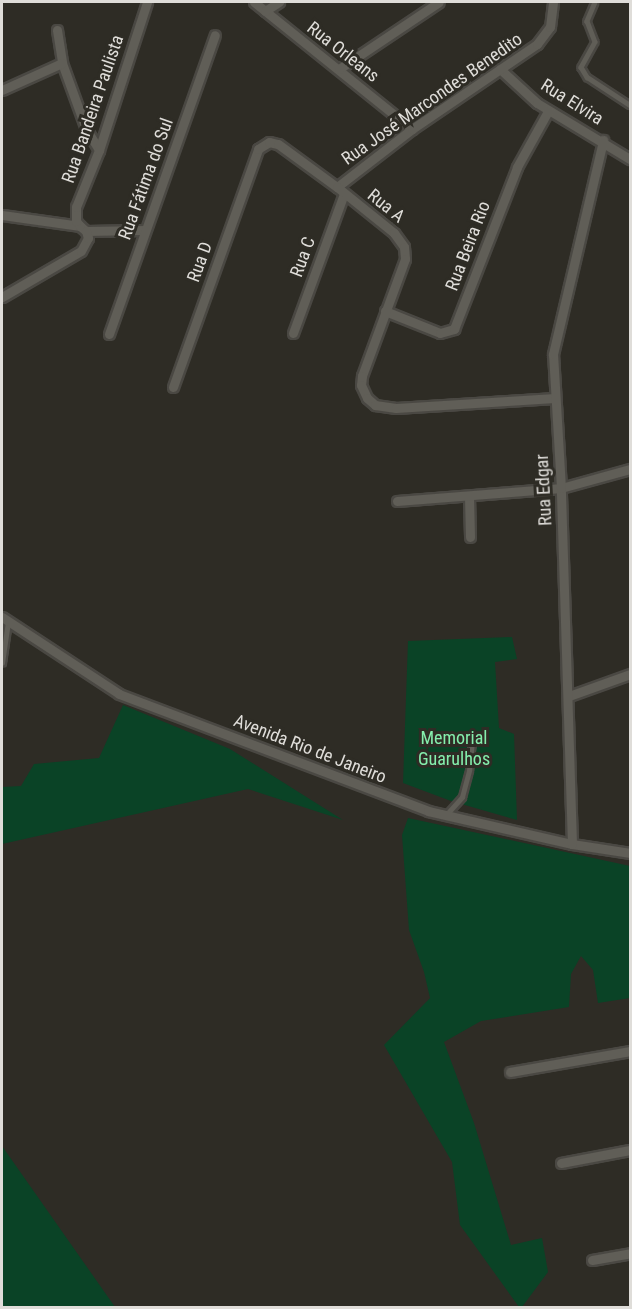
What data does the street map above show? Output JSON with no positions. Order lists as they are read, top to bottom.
{
  "streets": {
    "street": [
      "Rua Orleans",
      "Rua José Marcondes Benedito",
      "Rua Elvira",
      "Rua Bandeira Paulista",
      "Rua Fátima do Sul",
      "Rua A",
      "Rua Beira Rio",
      "Rua C",
      "Rua D",
      "Rua Edgar",
      "Avenida Rio de Janeiro"
    ]
  },
  "crossings": [
    ["Rua Orleans", "Rua José Marcondes Benedito"],
    ["Rua José Marcondes Benedito", "Rua Elvira"],
    ["Rua José Marcondes Benedito", "Rua A"],
    ["Rua José Marcondes Benedito", "Rua C"],
    ["Rua Elvira", "Rua Beira Rio"],
    ["Rua Elvira", "Rua Edgar"],
    ["Rua A", "Rua Beira Rio"],
    ["Rua A", "Rua C"],
    ["Rua A", "Rua D"],
    ["Rua Edgar", "Avenida Rio de Janeiro"]
  ],
  "parks": ["Memorial Guarulhos"]
}
